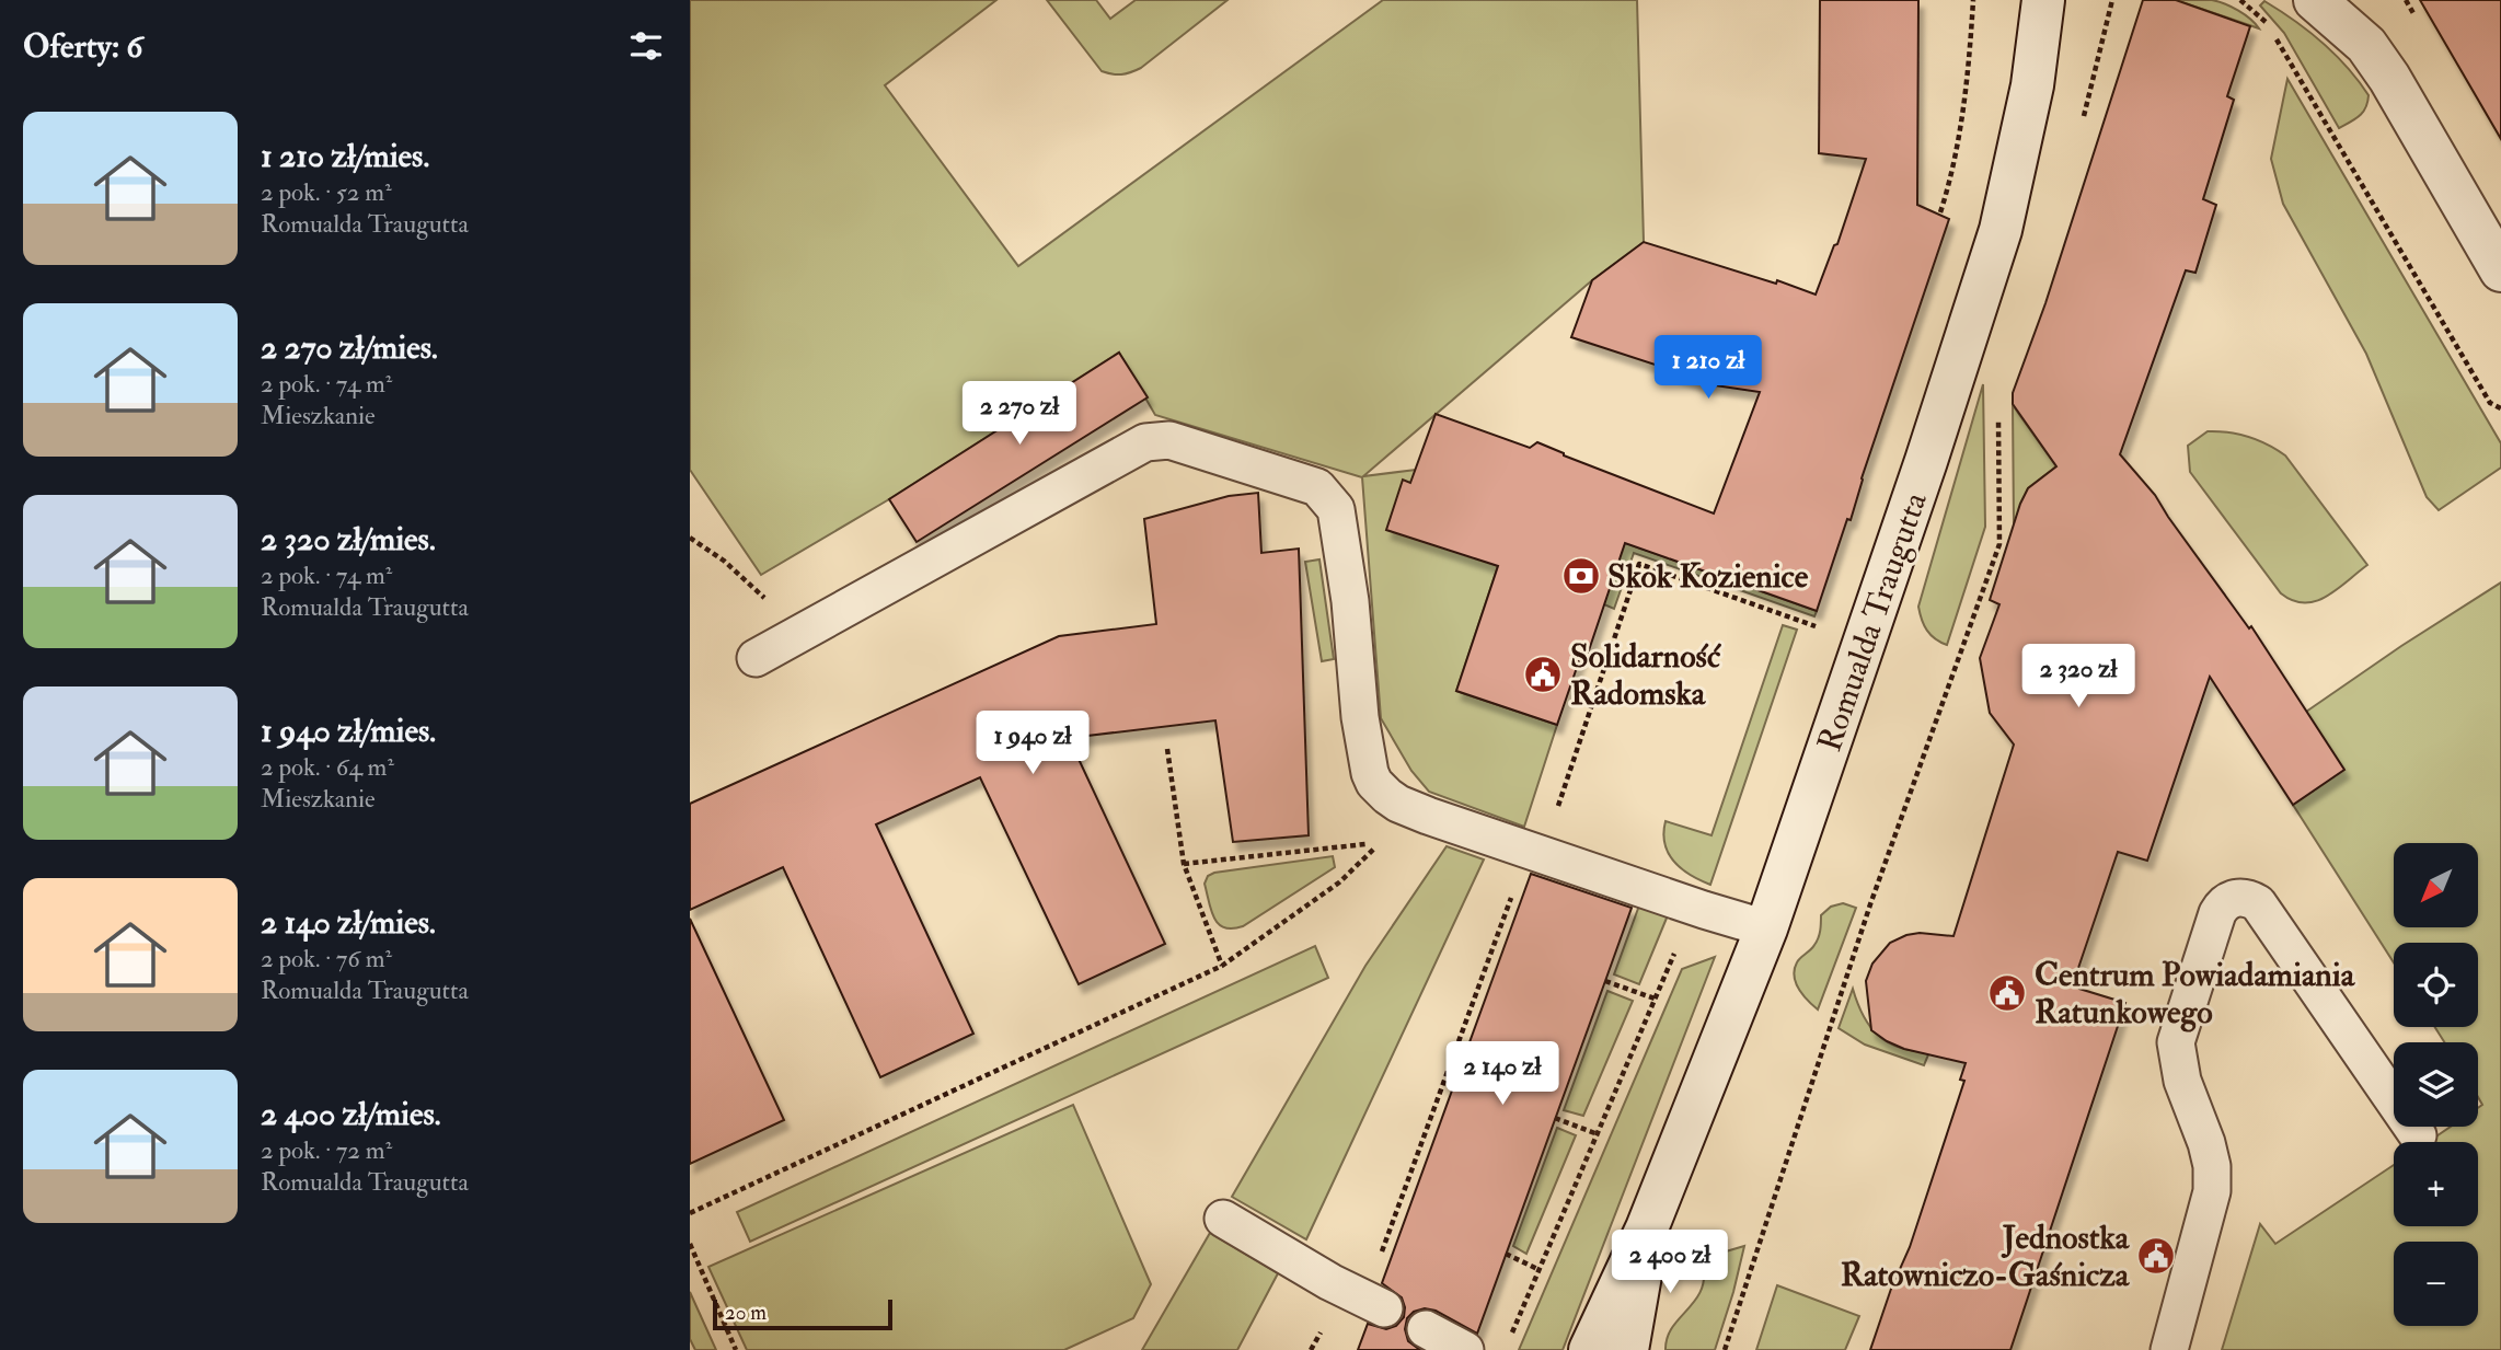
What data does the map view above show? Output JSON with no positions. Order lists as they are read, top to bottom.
{
  "streets": {
    "street": ["Romualda Traugutta"]
  },
  "places": {
    "bank": ["Skok Kozienice"],
    "public building": ["Solidarność Radomska", "Centrum Powiadamiania Ratunkowego", "Jednostka Ratowniczo-Gaśnicza"]
  },
  "scale_bar": "20 m",
  "north": "bottom left",
  "page": {
    "heading": "Oferty: 6",
    "list": [
      {
        "name": "1 210 zł/mies.",
        "note": "2 pok. · 52 m² · Romualda Traugutta"
      },
      {
        "name": "2 270 zł/mies.",
        "note": "2 pok. · 74 m² · Mieszkanie"
      },
      {
        "name": "2 320 zł/mies.",
        "note": "2 pok. · 74 m² · Romualda Traugutta"
      },
      {
        "name": "1 940 zł/mies.",
        "note": "2 pok. · 64 m² · Mieszkanie"
      },
      {
        "name": "2 140 zł/mies.",
        "note": "2 pok. · 76 m² · Romualda Traugutta"
      },
      {
        "name": "2 400 zł/mies.",
        "note": "2 pok. · 72 m² · Romualda Traugutta"
      }
    ],
    "price": [
      "1 210 zł",
      "2 270 zł",
      "2 320 zł",
      "1 940 zł",
      "2 140 zł",
      "2 400 zł"
    ],
    "map_buttons": ["+", "−"],
    "scale": "20 m"
  }
}
